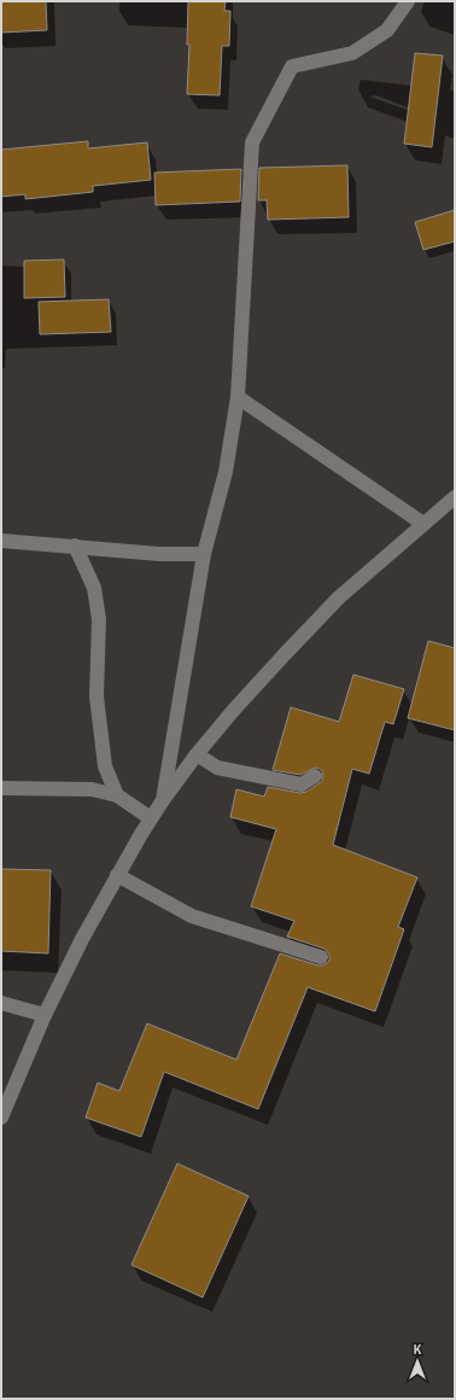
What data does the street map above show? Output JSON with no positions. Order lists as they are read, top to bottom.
{
  "north": "top"
}
